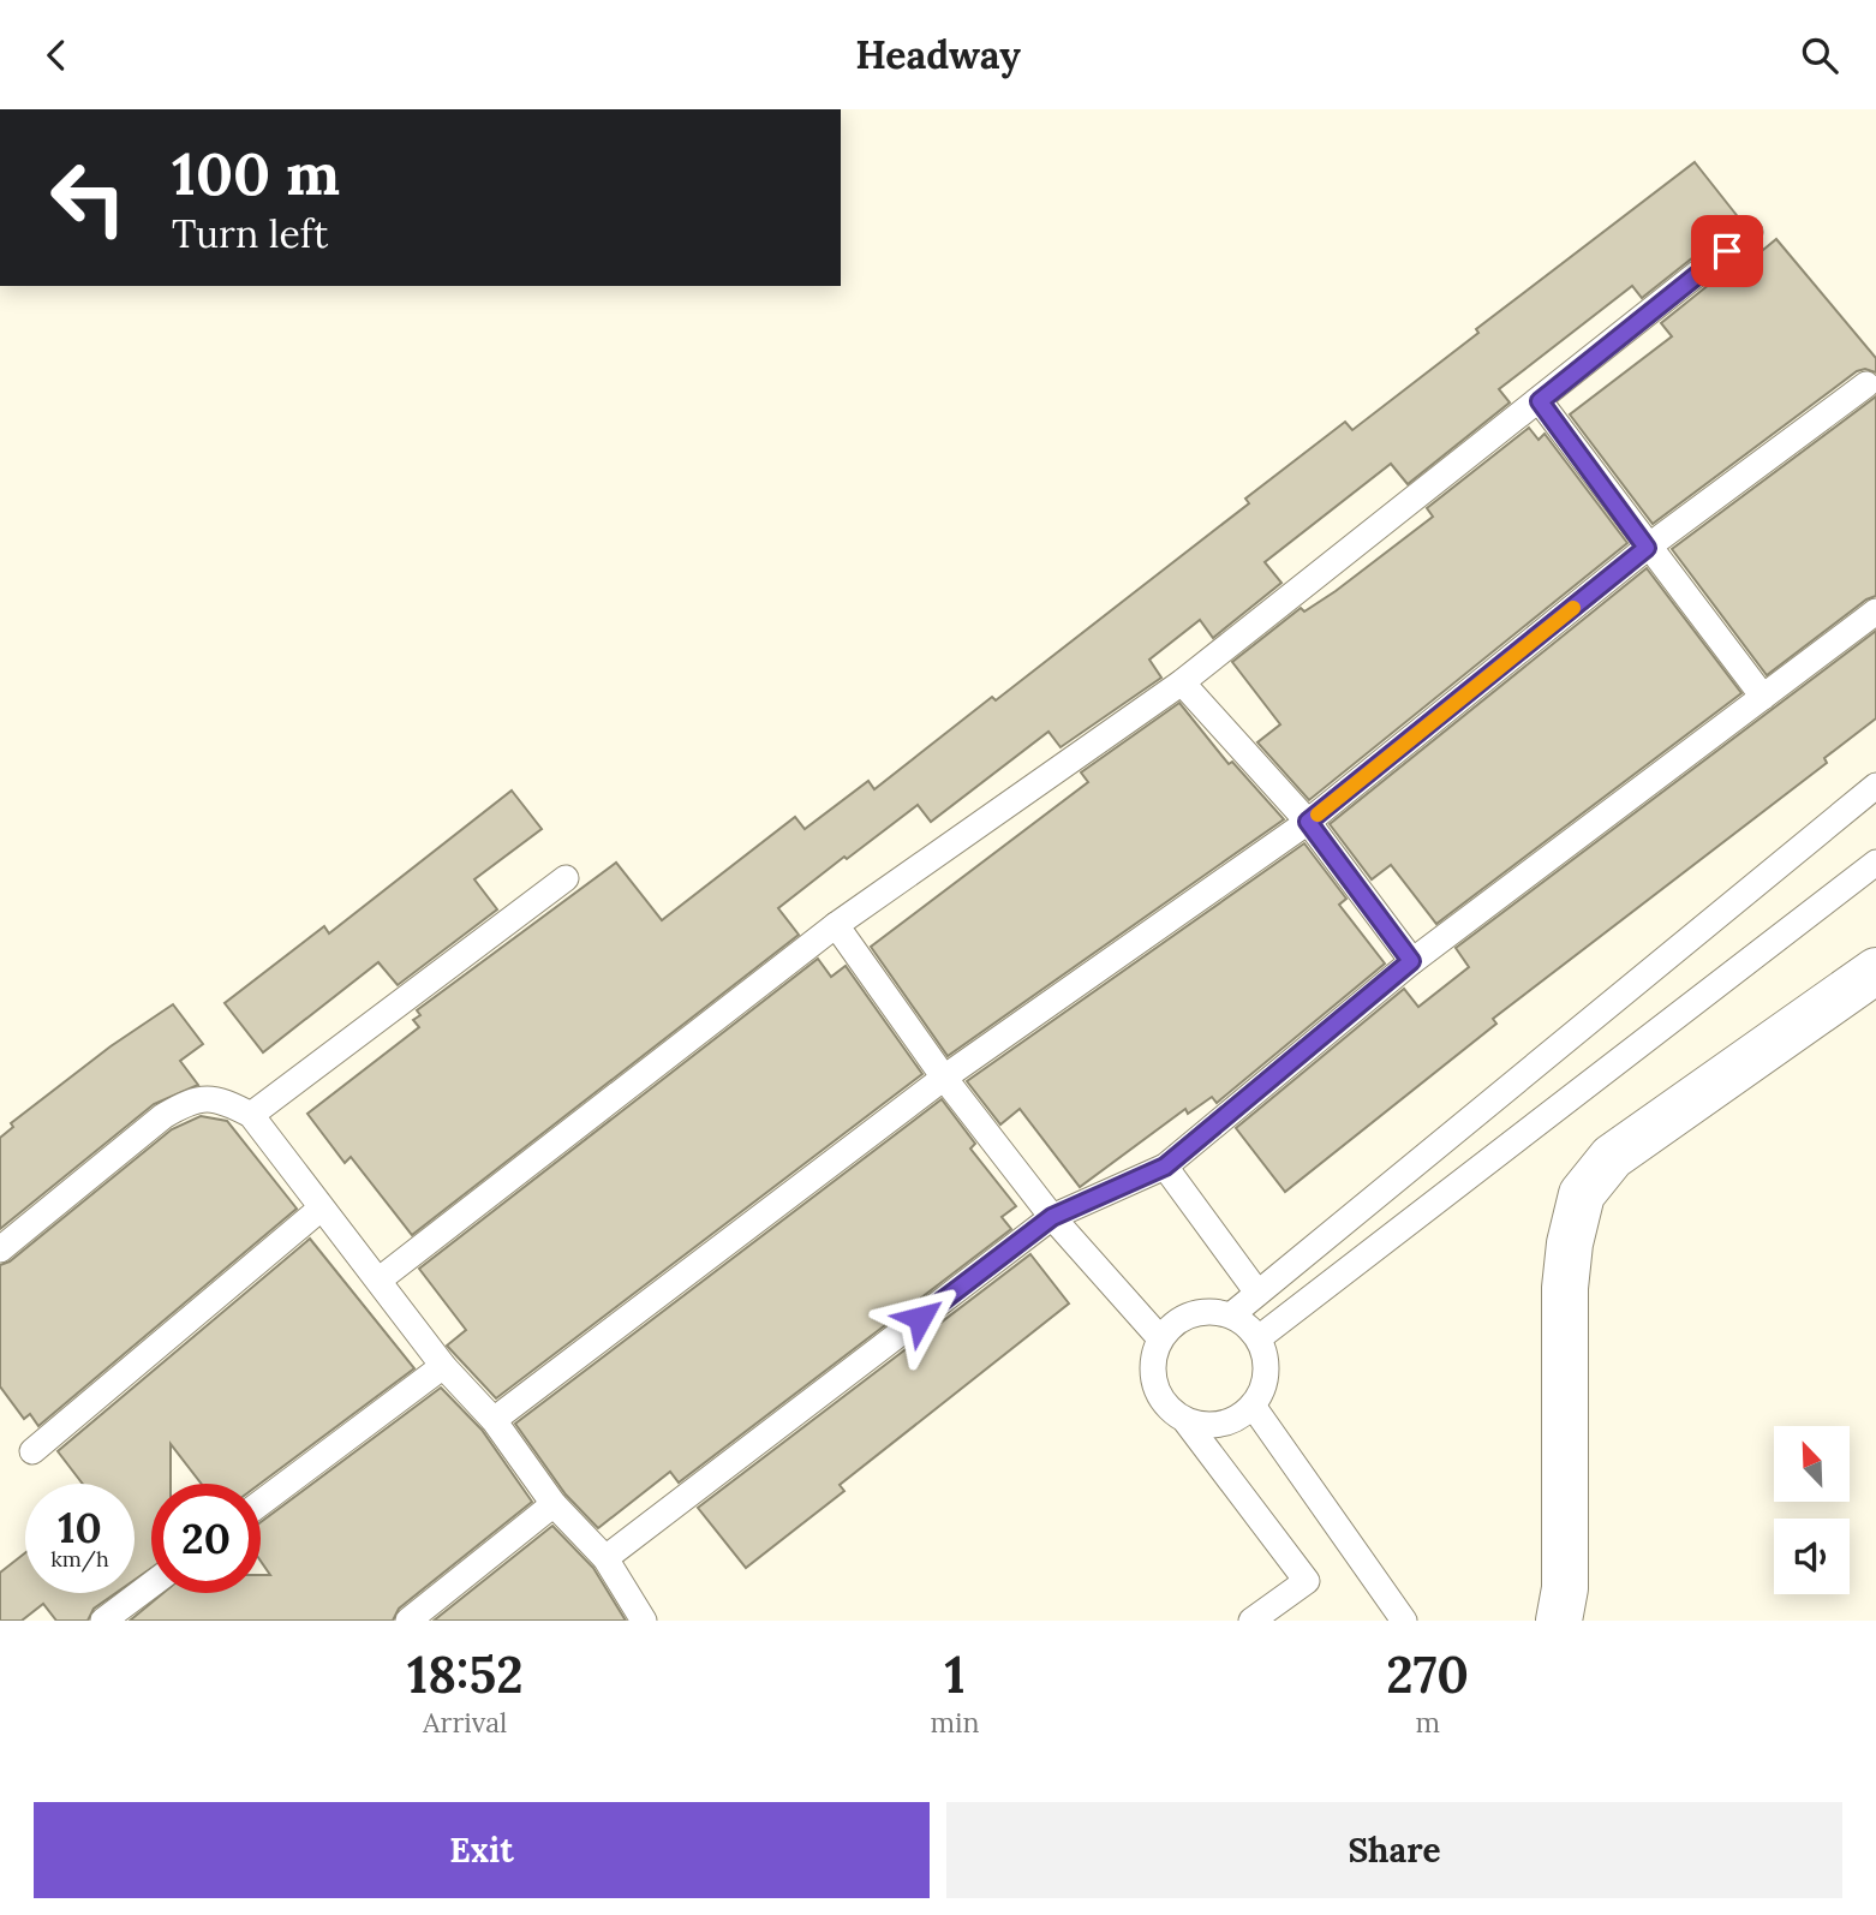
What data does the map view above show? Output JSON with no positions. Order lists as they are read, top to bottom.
{
  "north": "top left",
  "page": {
    "header": "Headway",
    "turn": ["100 m", "Turn left"],
    "speed": "10 km/h",
    "limit": "20",
    "eta": [
      "18:52",
      "Arrival",
      "1",
      "min",
      "270",
      "m"
    ],
    "buttons": ["Exit", "Share"]
  }
}
